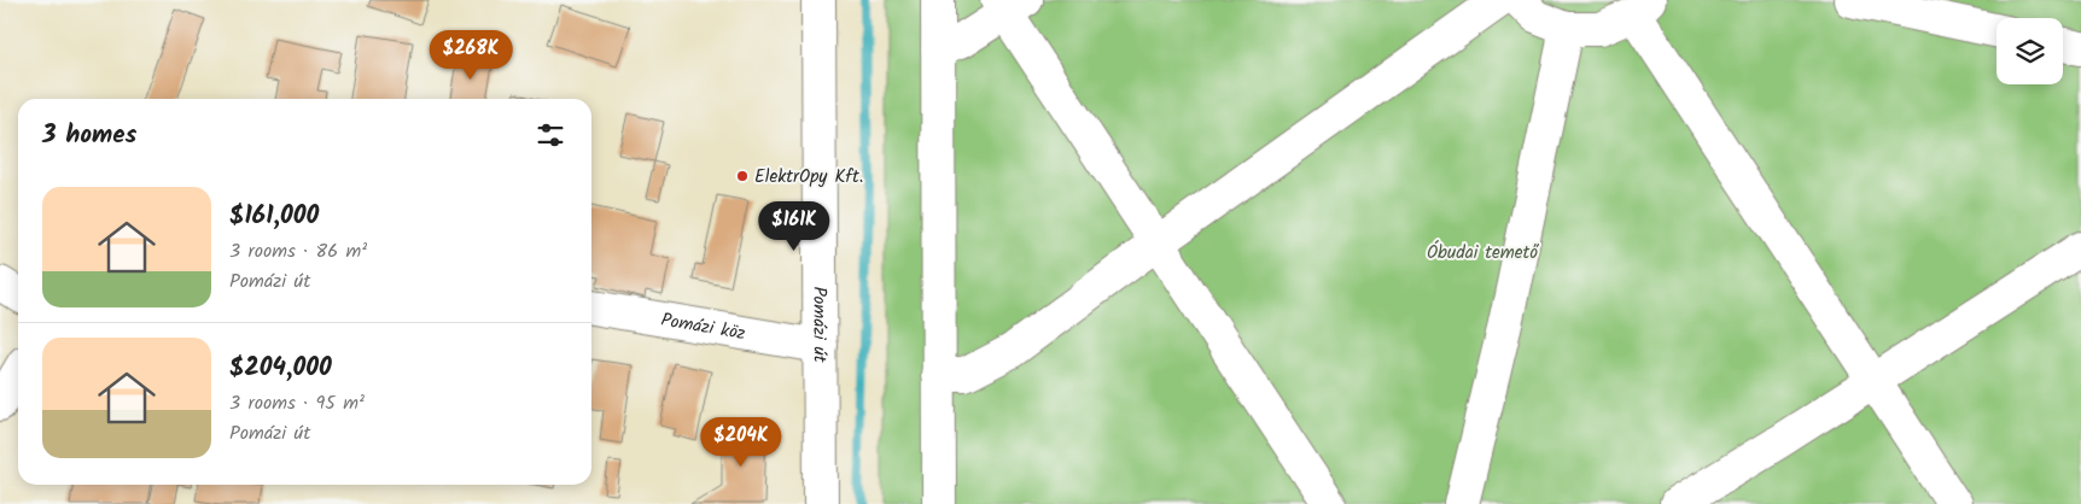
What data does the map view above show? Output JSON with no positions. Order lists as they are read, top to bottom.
{
  "streets": {
    "street": ["Pomázi út", "Pomázi köz"]
  },
  "crossings": [
    ["Pomázi út", "Pomázi köz"]
  ],
  "parks": ["Óbudai temető"],
  "places": ["ElektrOpy Kft."],
  "page": {
    "price": ["$268K", "$161K", "$204K"],
    "heading": "3 homes",
    "list": [
      {
        "name": "$161,000",
        "note": "3 rooms · 86 m² · Pomázi út"
      },
      {
        "name": "$204,000",
        "note": "3 rooms · 95 m² · Pomázi út"
      }
    ]
  }
}
